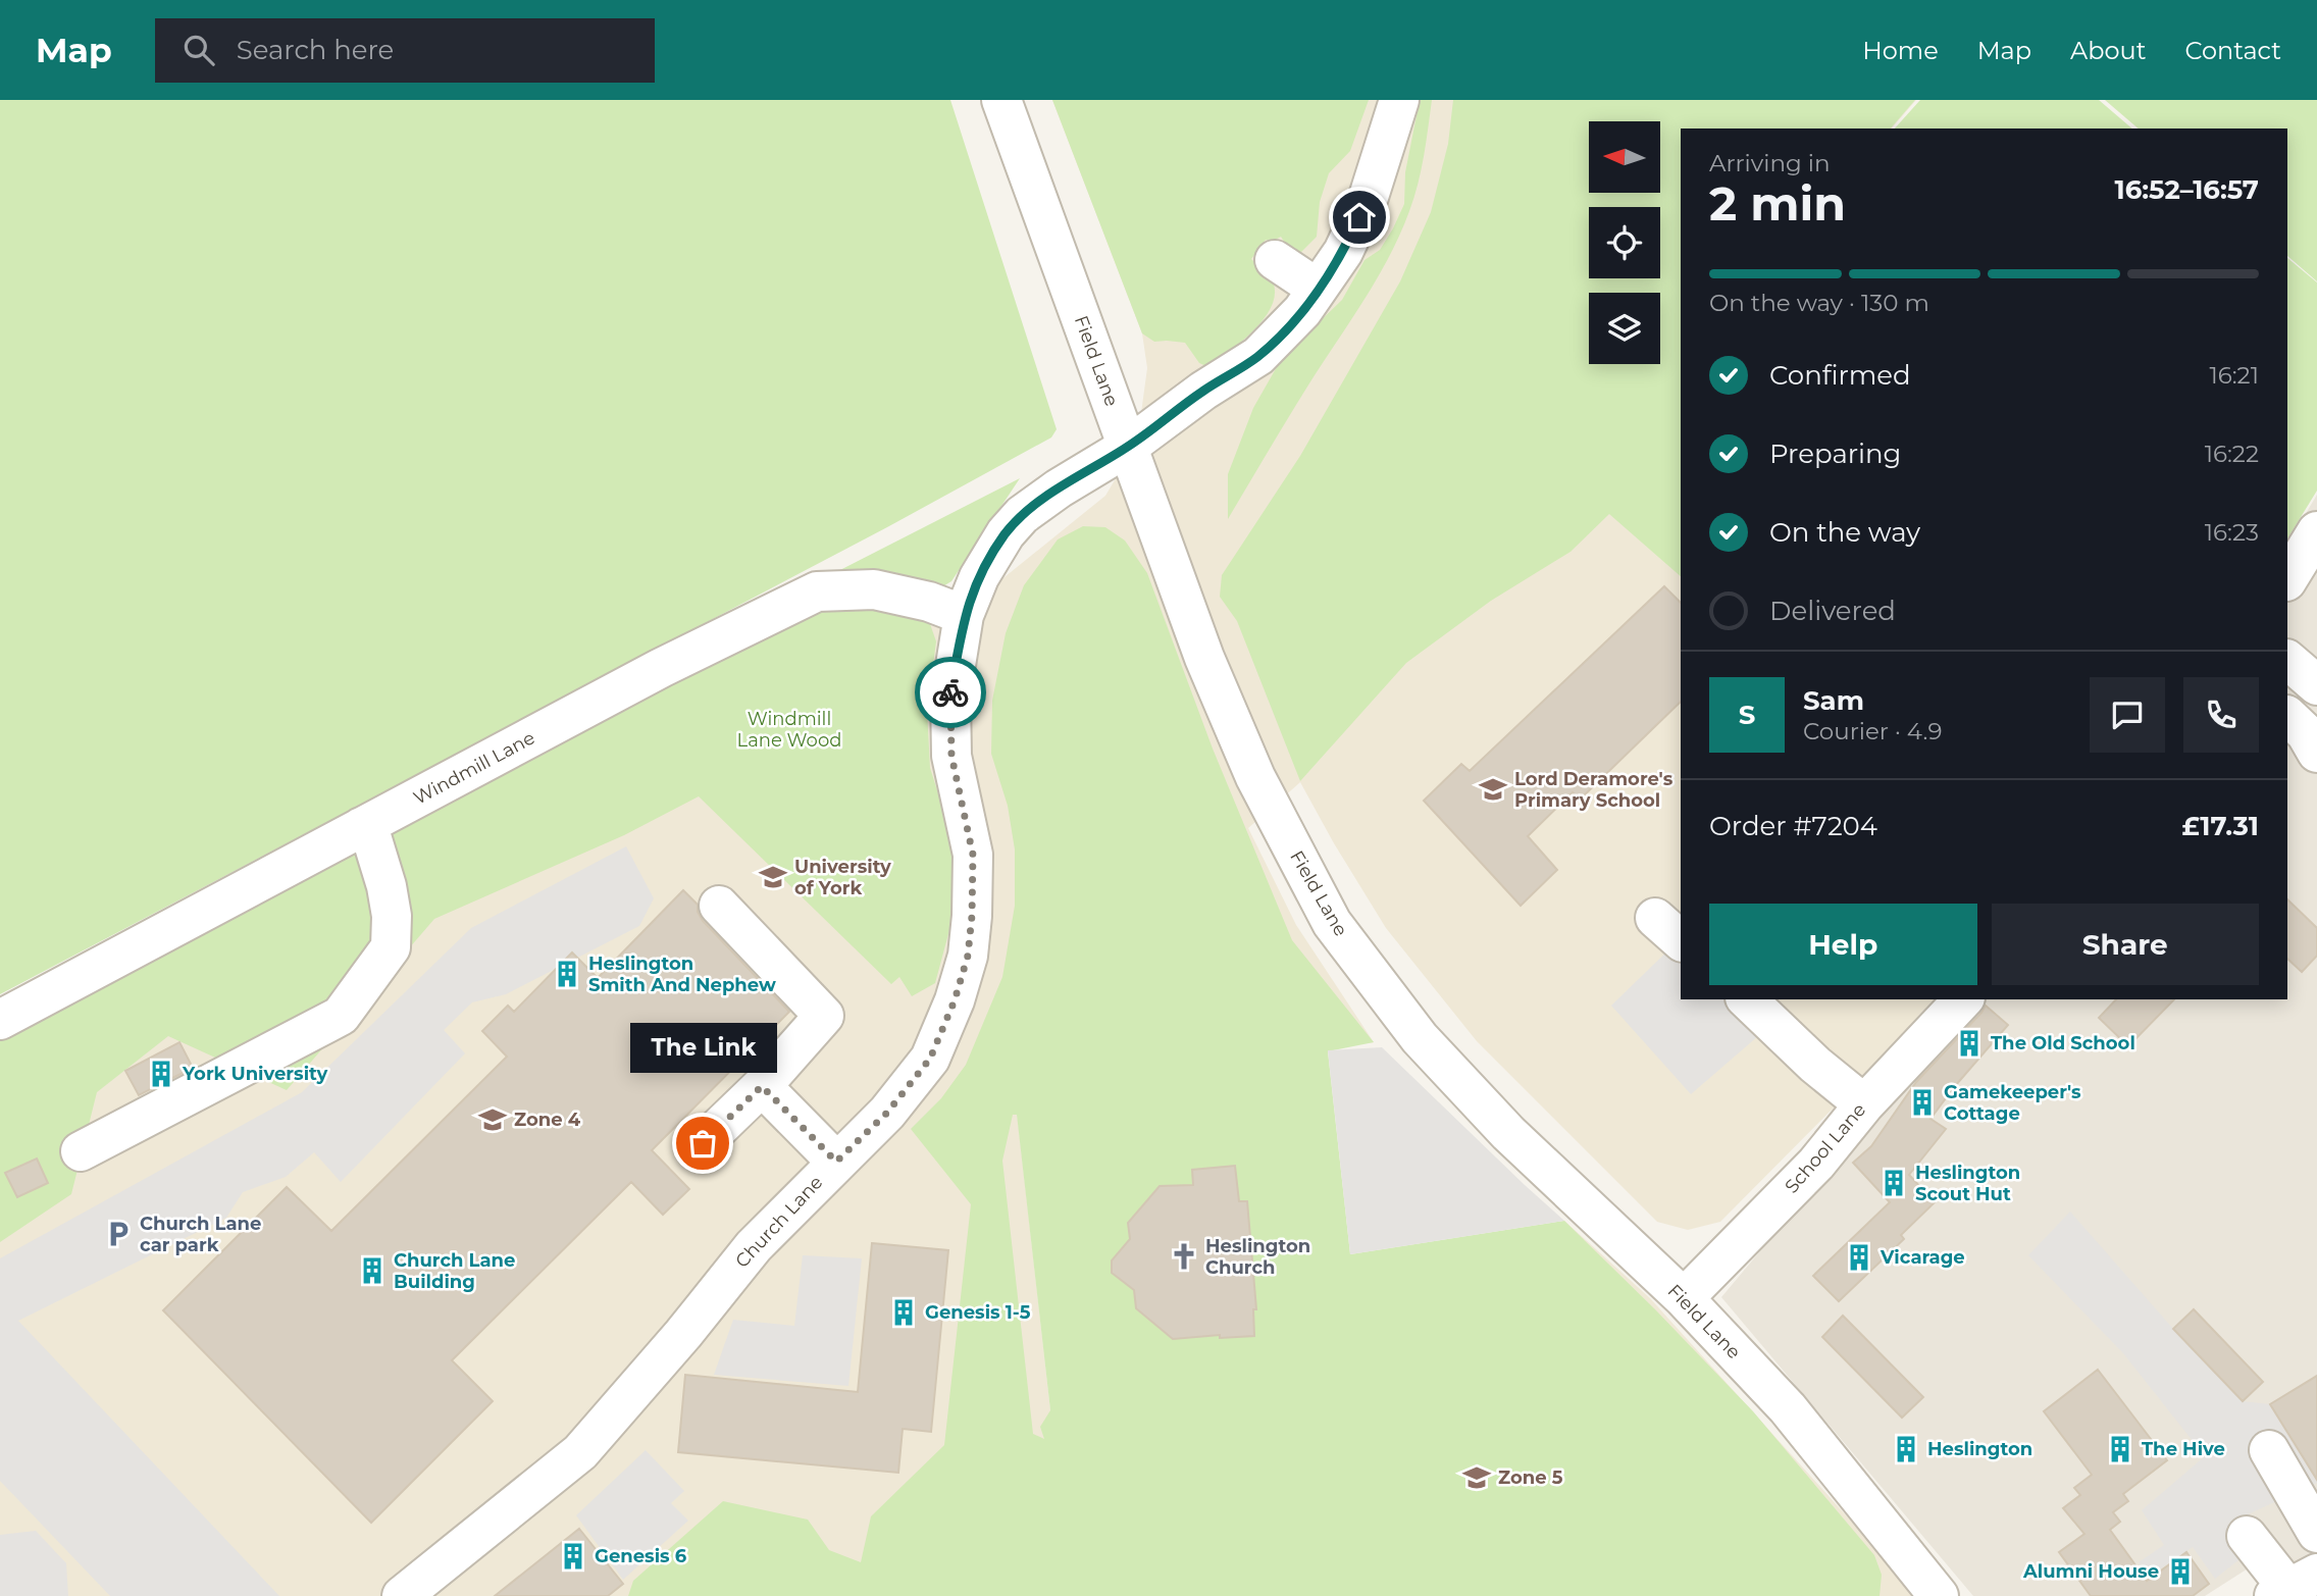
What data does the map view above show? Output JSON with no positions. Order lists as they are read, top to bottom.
{
  "streets": {
    "street": [
      "Field Lane",
      "Windmill Lane",
      "School Lane",
      "Church Lane"
    ]
  },
  "crossings": [
    ["Field Lane", "School Lane"],
    ["Field Lane", "Church Lane"],
    ["Windmill Lane", "Church Lane"]
  ],
  "parks": ["Windmill Lane Wood"],
  "places": {
    "school or university": [
      "Lord Deramore's Primary School",
      "University of York",
      "Zone 4",
      "Zone 5"
    ],
    "building": [
      "Heslington Smith And Nephew",
      "The Old School",
      "York University",
      "Gamekeeper's Cottage",
      "Heslington Scout Hut",
      "Vicarage",
      "Church Lane Building",
      "Genesis 1-5",
      "Heslington",
      "The Hive",
      "Genesis 6",
      "Alumni House"
    ],
    "other": ["The Link"],
    "parking": ["Church Lane car park"],
    "church": ["Heslington Church"]
  },
  "north": "left",
  "page": {
    "header": "Map",
    "search": "Search here",
    "nav": [
      "Home",
      "Map",
      "About",
      "Contact"
    ],
    "heading": ["2 min", "Arriving in", "16:52–16:57"],
    "panel": [
      "Sam",
      "Courier · 4.9",
      "Order #7204",
      "£17.31"
    ],
    "bar": "On the way · 130 m",
    "list": [
      ["Confirmed", "16:21"],
      ["Preparing", "16:22"],
      ["On the way", "16:23"],
      "Delivered"
    ],
    "round": "S",
    "buttons": ["Help", "Share"],
    "bubble": "The Link"
  }
}
